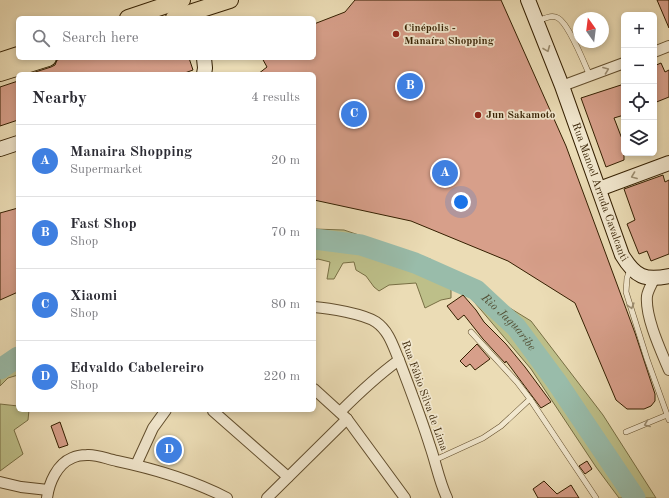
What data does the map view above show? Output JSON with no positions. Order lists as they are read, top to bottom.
{
  "streets": {
    "main road": ["Rua Manoel Arruda Cavalcanti"],
    "street": ["Rua Fábio Silva de Lima"]
  },
  "water": ["Rio Jaguaribe"],
  "places": ["Cinépolis - Manaíra Shopping", "Jun Sakamoto"],
  "north": "top",
  "page": {
    "map_buttons": ["+", "−"],
    "search": "Search here",
    "pins": [
      "B",
      "C",
      "A",
      "D"
    ],
    "heading": ["Nearby", "4 results"],
    "list": [
      {
        "mark": "A",
        "name": "Manaira Shopping",
        "note": "Supermarket",
        "value": "20 m"
      },
      {
        "mark": "B",
        "name": "Fast Shop",
        "note": "Shop",
        "value": "70 m"
      },
      {
        "mark": "C",
        "name": "Xiaomi",
        "note": "Shop",
        "value": "80 m"
      },
      {
        "mark": "D",
        "name": "Edvaldo Cabelereiro",
        "note": "Shop",
        "value": "220 m"
      }
    ]
  }
}
